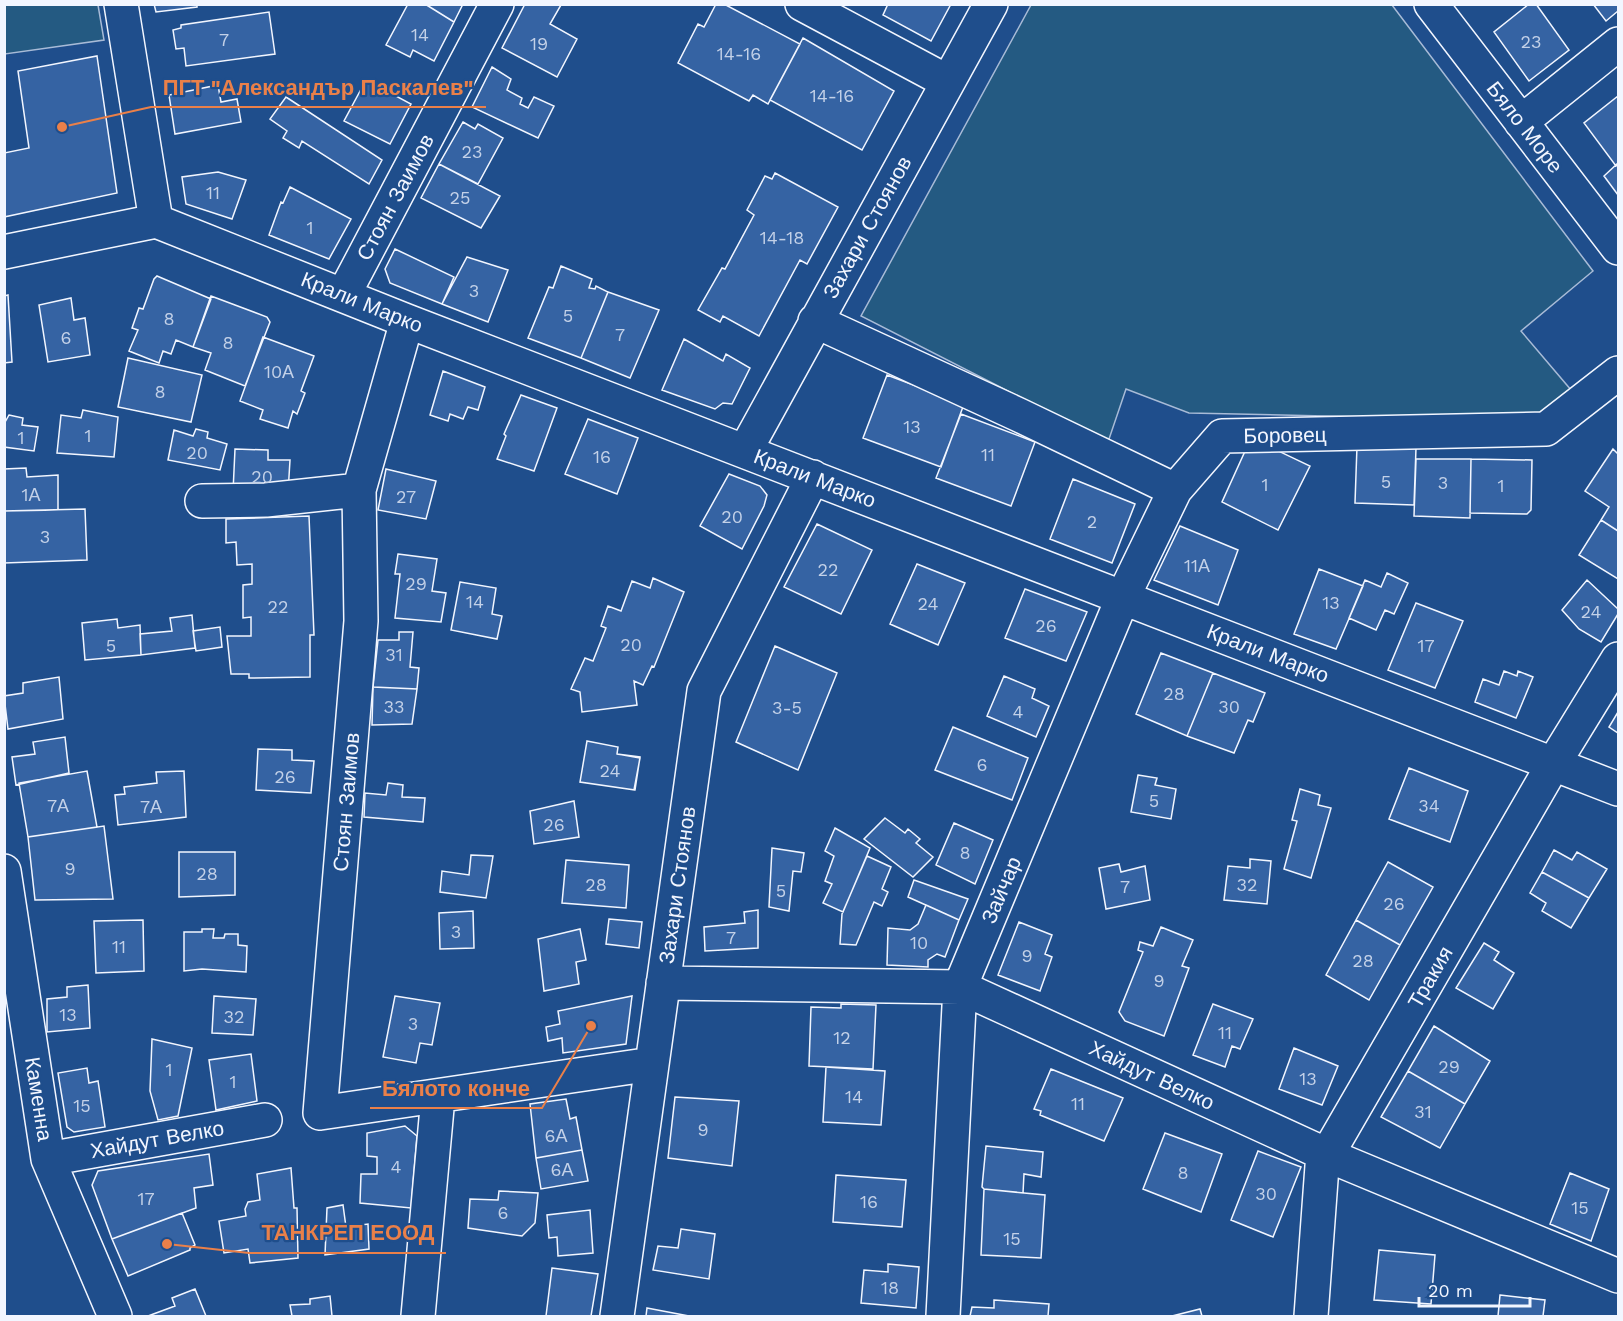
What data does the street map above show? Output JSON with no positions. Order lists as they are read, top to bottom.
{
  "streets": {
    "street": [
      "Бяло Море",
      "Стоян Заимов",
      "Захари Стоянов",
      "Крали Марко",
      "Боровец",
      "Зайчар",
      "Тракия",
      "Хайдут Велко",
      "Каменна"
    ]
  },
  "crossings": [
    ["Стоян Заимов", "Крали Марко"],
    ["Захари Стоянов", "Крали Марко"],
    ["Захари Стоянов", "Хайдут Велко"],
    ["Крали Марко", "Зайчар"],
    ["Крали Марко", "Тракия"],
    ["Боровец", "Зайчар"],
    ["Зайчар", "Хайдут Велко"],
    ["Тракия", "Хайдут Велко"],
    ["Хайдут Велко", "Каменна"]
  ],
  "places": ["ПГТ \"Александър Паскалев\"", "Бялото конче", "ТАНКРЕП ЕООД"],
  "house_numbers": [
    "14",
    "7",
    "23",
    "19",
    "14-16",
    "14-16",
    "23",
    "11",
    "25",
    "1",
    "14-18",
    "3",
    "5",
    "8",
    "7",
    "6",
    "8",
    "10А",
    "8",
    "13",
    "1",
    "1",
    "20",
    "11",
    "16",
    "20",
    "5",
    "3",
    "1",
    "1",
    "1А",
    "27",
    "20",
    "2",
    "3",
    "11А",
    "22",
    "29",
    "14",
    "13",
    "24",
    "22",
    "24",
    "26",
    "20",
    "5",
    "17",
    "31",
    "28",
    "33",
    "30",
    "3-5",
    "4",
    "6",
    "24",
    "26",
    "5",
    "7А",
    "34",
    "7А",
    "26",
    "8",
    "9",
    "28",
    "28",
    "32",
    "7",
    "5",
    "26",
    "3",
    "7",
    "10",
    "11",
    "9",
    "28",
    "9",
    "13",
    "32",
    "3",
    "11",
    "12",
    "29",
    "1",
    "13",
    "1",
    "14",
    "11",
    "15",
    "31",
    "9",
    "6А",
    "4",
    "6А",
    "8",
    "30",
    "17",
    "16",
    "15",
    "6",
    "15",
    "18"
  ],
  "scale_bar": "20 m"
}
